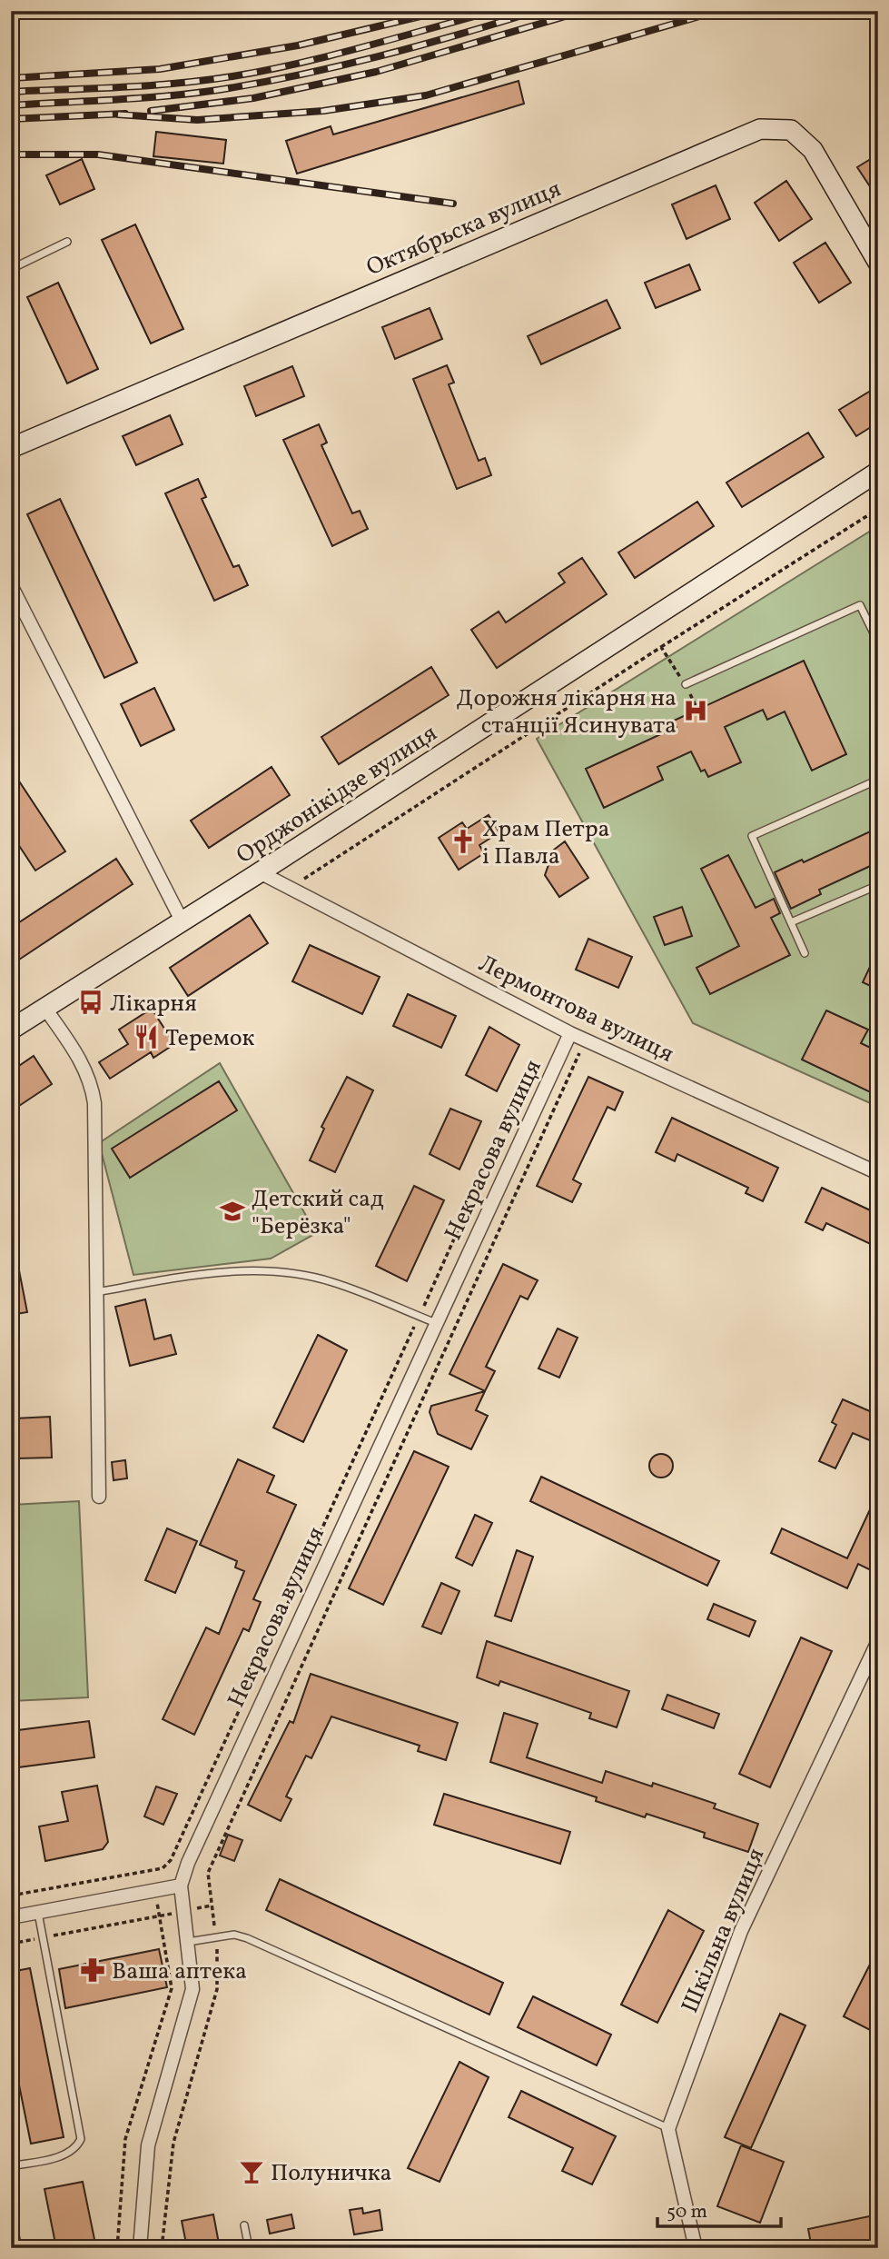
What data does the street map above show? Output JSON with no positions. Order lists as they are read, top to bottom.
{
  "streets": {
    "main road": ["Октябрьска вулиця", "Орджонікідзе вулиця"],
    "street": ["Лермонтова вулиця", "Некрасова вулиця", "Шкільна вулиця"]
  },
  "crossings": [
    ["Орджонікідзе вулиця", "Лермонтова вулиця"],
    ["Лермонтова вулиця", "Некрасова вулиця"]
  ],
  "places": {
    "hospital": ["Дорожня лікарня на станції Ясинувата"],
    "church": ["Храм Петра і Павла"],
    "bus stop": ["Лікарня"],
    "restaurant": ["Теремок"],
    "school or university": ["Детский сад \"Берёзка\""],
    "pharmacy": ["Ваша аптека"],
    "bar": ["Полуничка"]
  },
  "scale_bar": "50 m"
}
